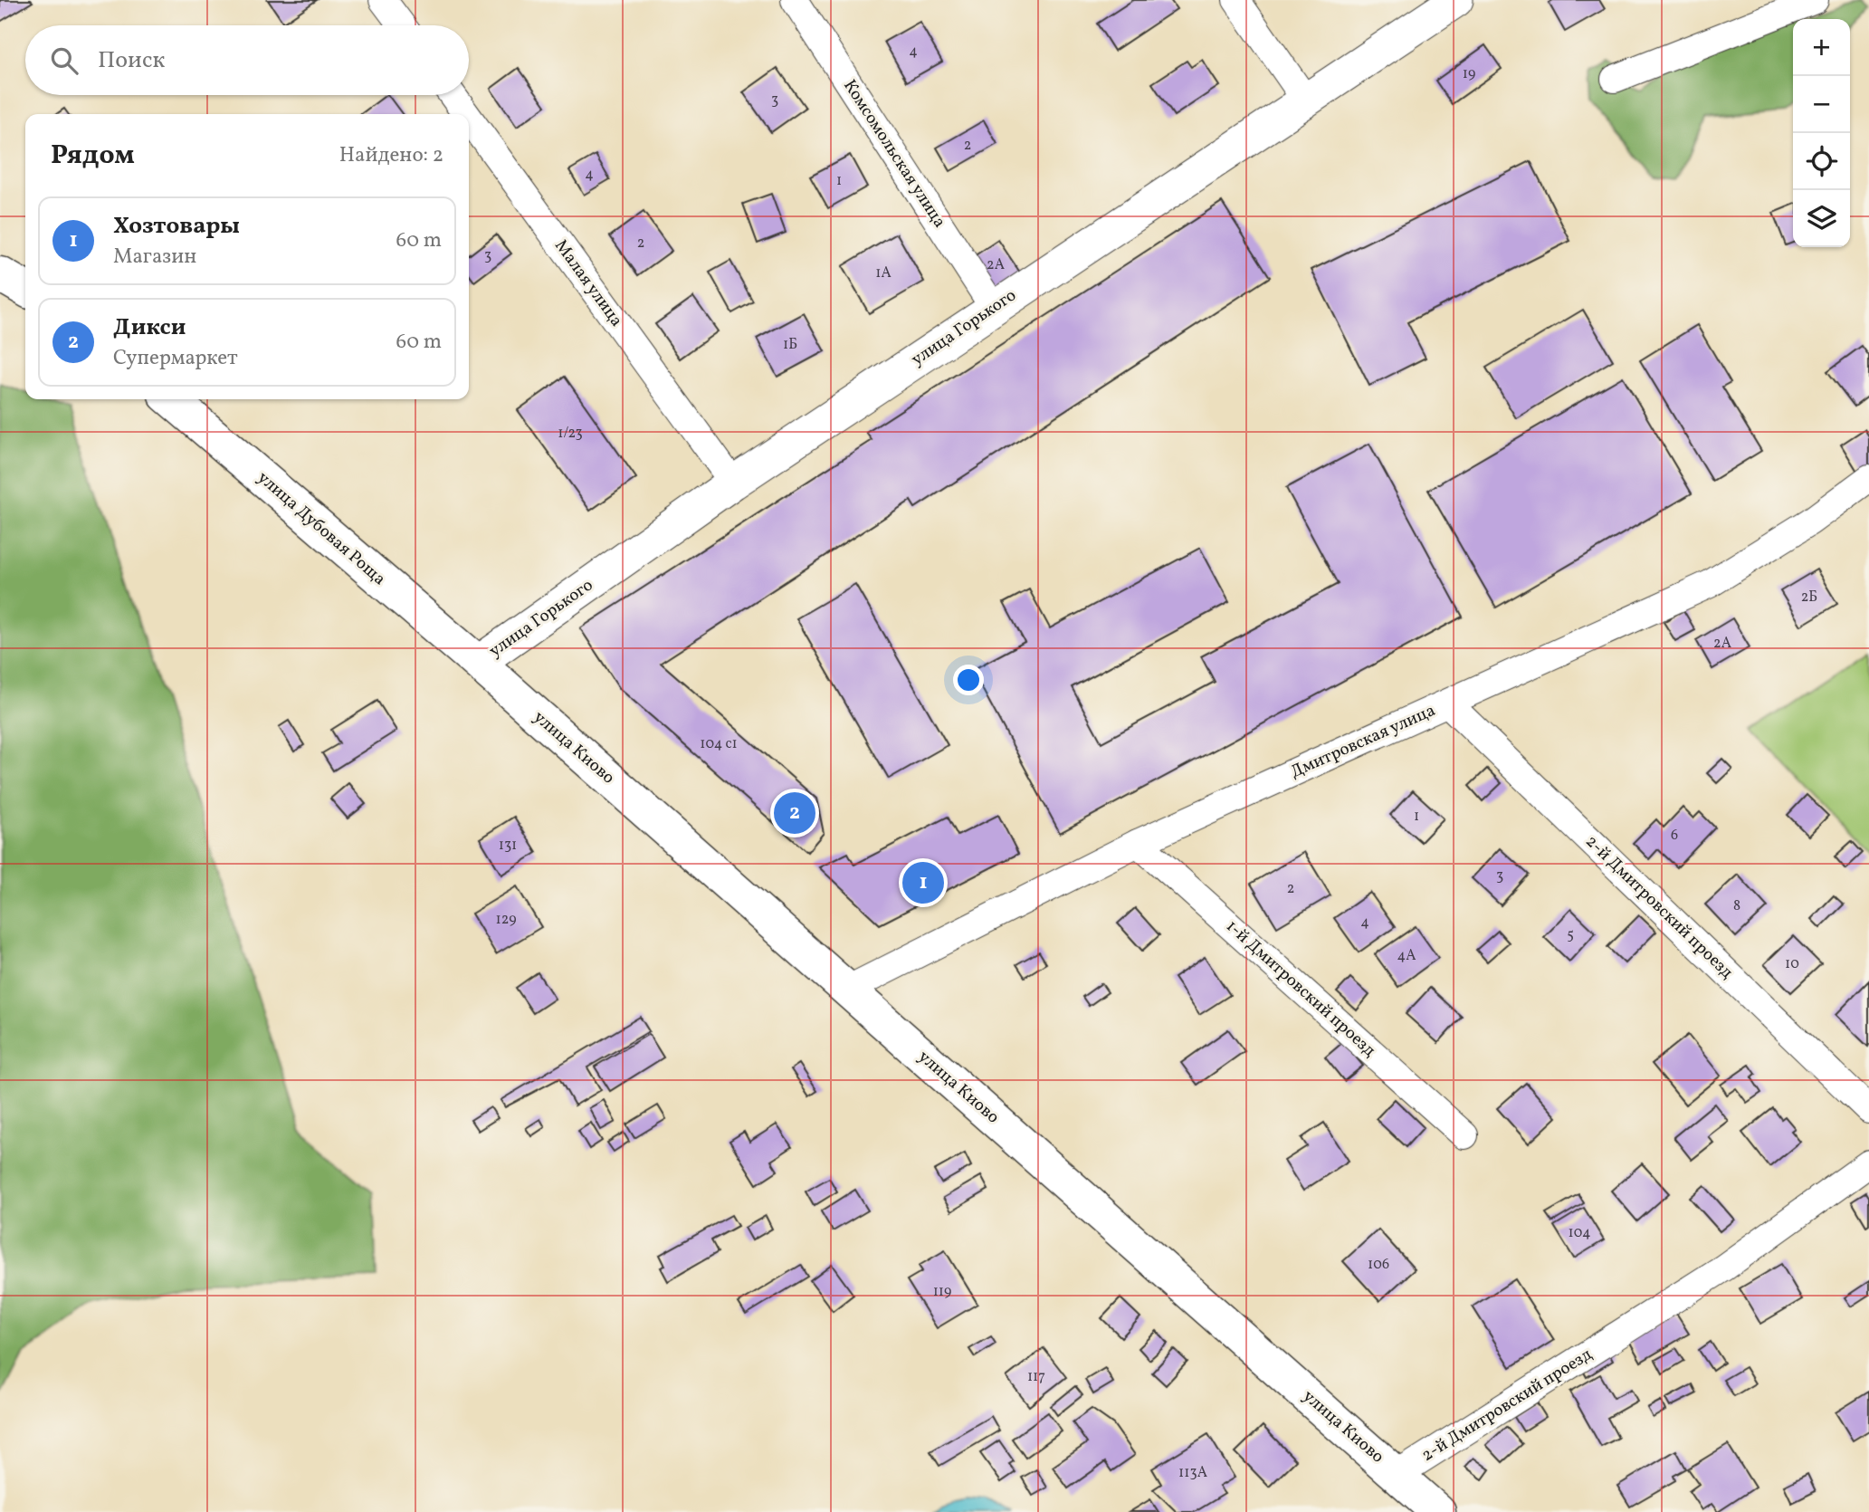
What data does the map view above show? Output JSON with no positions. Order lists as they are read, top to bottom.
{
  "streets": {
    "main road": ["улица Дубовая Роща", "улица Киово"],
    "street": [
      "Комсомольская улица",
      "Малая улица",
      "улица Горького",
      "Дмитровская улица",
      "2-й Дмитровский проезд",
      "1-й Дмитровский проезд"
    ]
  },
  "crossings": [
    ["Комсомольская улица", "улица Горького"],
    ["Малая улица", "улица Горького"],
    ["улица Горького", "улица Дубовая Роща"],
    ["улица Горького", "улица Киово"],
    ["улица Дубовая Роща", "улица Киово"],
    ["Дмитровская улица", "улица Киово"],
    ["Дмитровская улица", "2-й Дмитровский проезд"],
    ["Дмитровская улица", "1-й Дмитровский проезд"],
    ["улица Киово", "2-й Дмитровский проезд"]
  ],
  "house_numbers": [
    "4",
    "19",
    "3",
    "2",
    "4",
    "1",
    "2",
    "3",
    "2А",
    "1А",
    "1Б",
    "1/23",
    "2Б",
    "2А",
    "104 с1",
    "1",
    "6",
    "131",
    "3",
    "2",
    "8",
    "129",
    "4",
    "5",
    "4А",
    "10",
    "104",
    "106",
    "119",
    "117",
    "113А"
  ],
  "page": {
    "map_buttons": ["+", "−"],
    "search": "Поиск",
    "heading": ["Рядом", "Найдено: 2"],
    "list": [
      {
        "mark": "1",
        "name": "Хозтовары",
        "note": "Магазин",
        "value": "60 m"
      },
      {
        "mark": "2",
        "name": "Дикси",
        "note": "Супермаркет",
        "value": "60 m"
      }
    ],
    "pins": ["2", "1"]
  }
}
